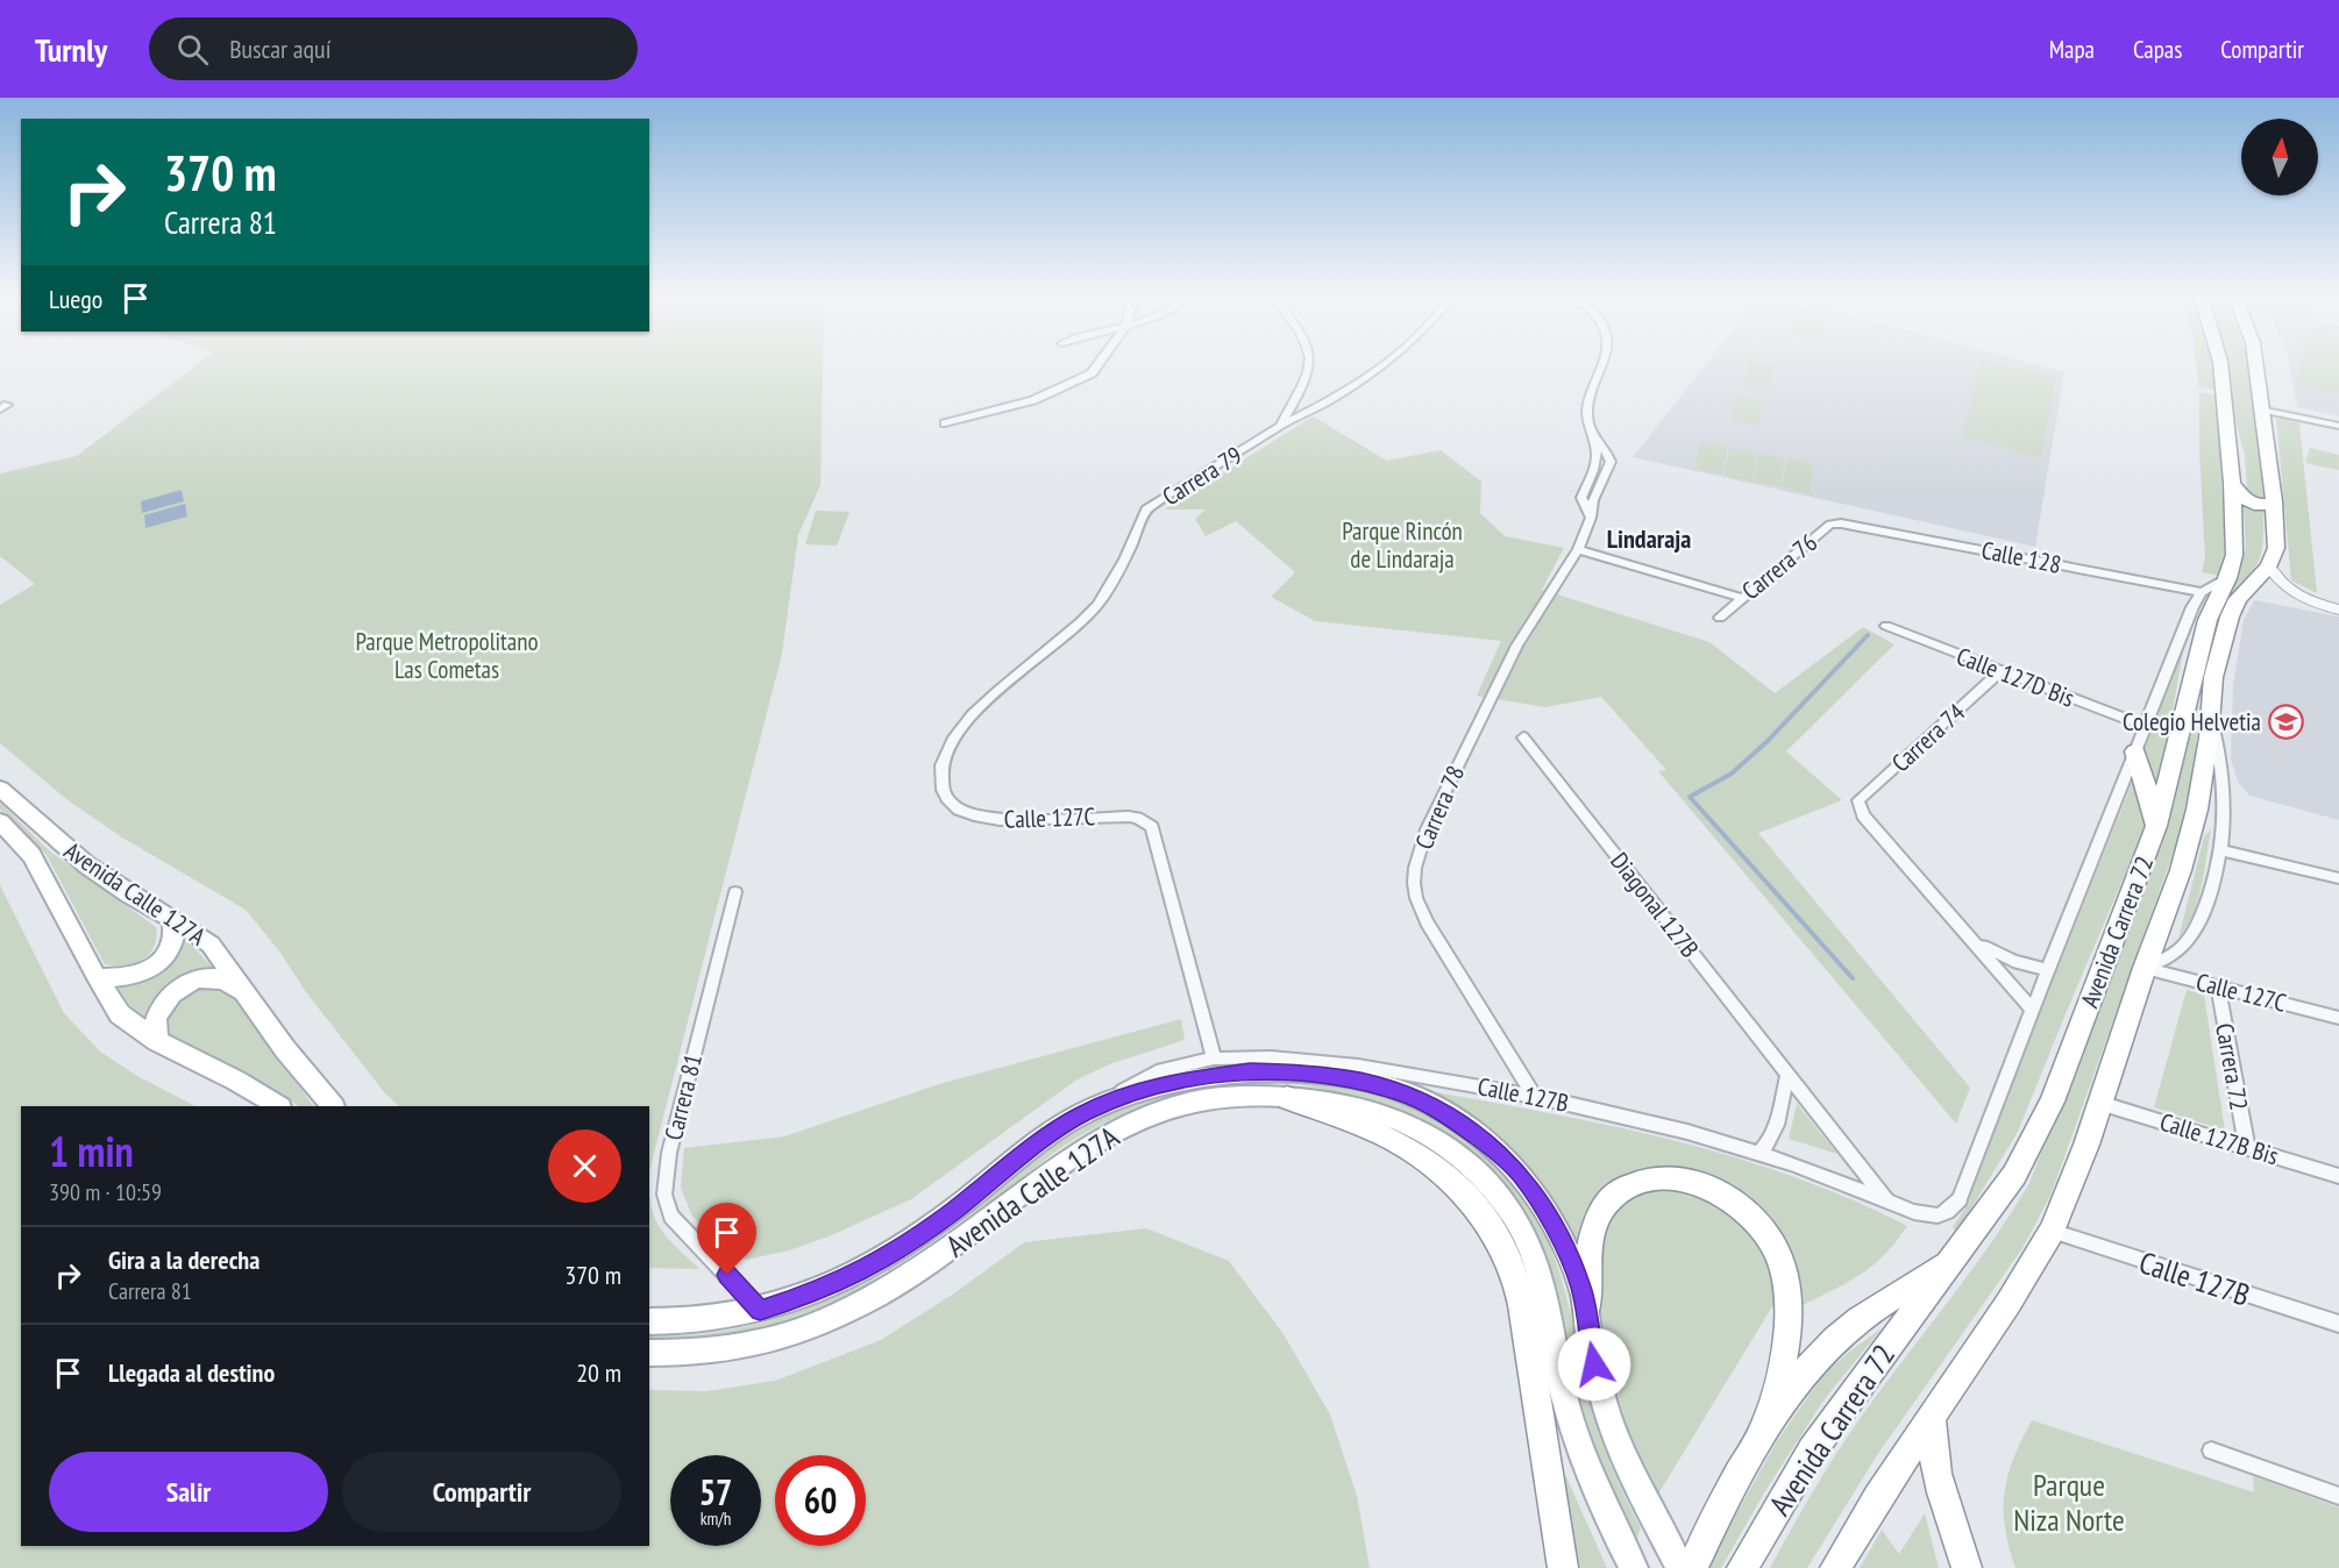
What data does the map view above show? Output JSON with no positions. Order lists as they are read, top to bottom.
{
  "streets": {
    "highway": ["Avenida Carrera 72"],
    "main road": ["Avenida Calle 127A"],
    "street": [
      "Carrera 79",
      "Calle 128",
      "Carrera 76",
      "Calle 127D Bis",
      "Carrera 74",
      "Carrera 78",
      "Calle 127C",
      "Diagonal 127B",
      "Carrera 72",
      "Calle 127B",
      "Carrera 81",
      "Calle 127B Bis"
    ]
  },
  "crossings": [
    ["Carrera 79", "Calle 127C"],
    ["Calle 128", "Carrera 76"],
    ["Calle 128", "Avenida Carrera 72"],
    ["Calle 127D Bis", "Carrera 74"],
    ["Calle 127D Bis", "Avenida Carrera 72"],
    ["Carrera 78", "Calle 127B"],
    ["Calle 127C", "Avenida Carrera 72"],
    ["Calle 127C", "Carrera 72"],
    ["Calle 127C", "Calle 127B"],
    ["Avenida Calle 127A", "Calle 127B"],
    ["Avenida Calle 127A", "Carrera 81"],
    ["Diagonal 127B", "Calle 127B"],
    ["Avenida Carrera 72", "Calle 127B"],
    ["Avenida Carrera 72", "Calle 127B Bis"],
    ["Carrera 72", "Calle 127B Bis"]
  ],
  "districts": ["Lindaraja"],
  "parks": ["Parque Rincón de Lindaraja", "Parque Metropolitano Las Cometas", "Parque Niza Norte"],
  "places": {
    "school or university": ["Colegio Helvetia"]
  },
  "north": "top",
  "page": {
    "header": "Turnly",
    "search": "Buscar aquí",
    "nav": ["Mapa", "Capas", "Compartir"],
    "turn": ["370 m", "Carrera 81"],
    "then": "Luego",
    "heading": ["1 min", "390 m · 10:59"],
    "list": [
      {
        "name": "Gira a la derecha",
        "note": "Carrera 81",
        "value": "370 m"
      },
      {
        "name": "Llegada al destino",
        "value": "20 m"
      }
    ],
    "buttons": ["Salir", "Compartir"],
    "speed": "57 km/h",
    "limit": "60"
  }
}
